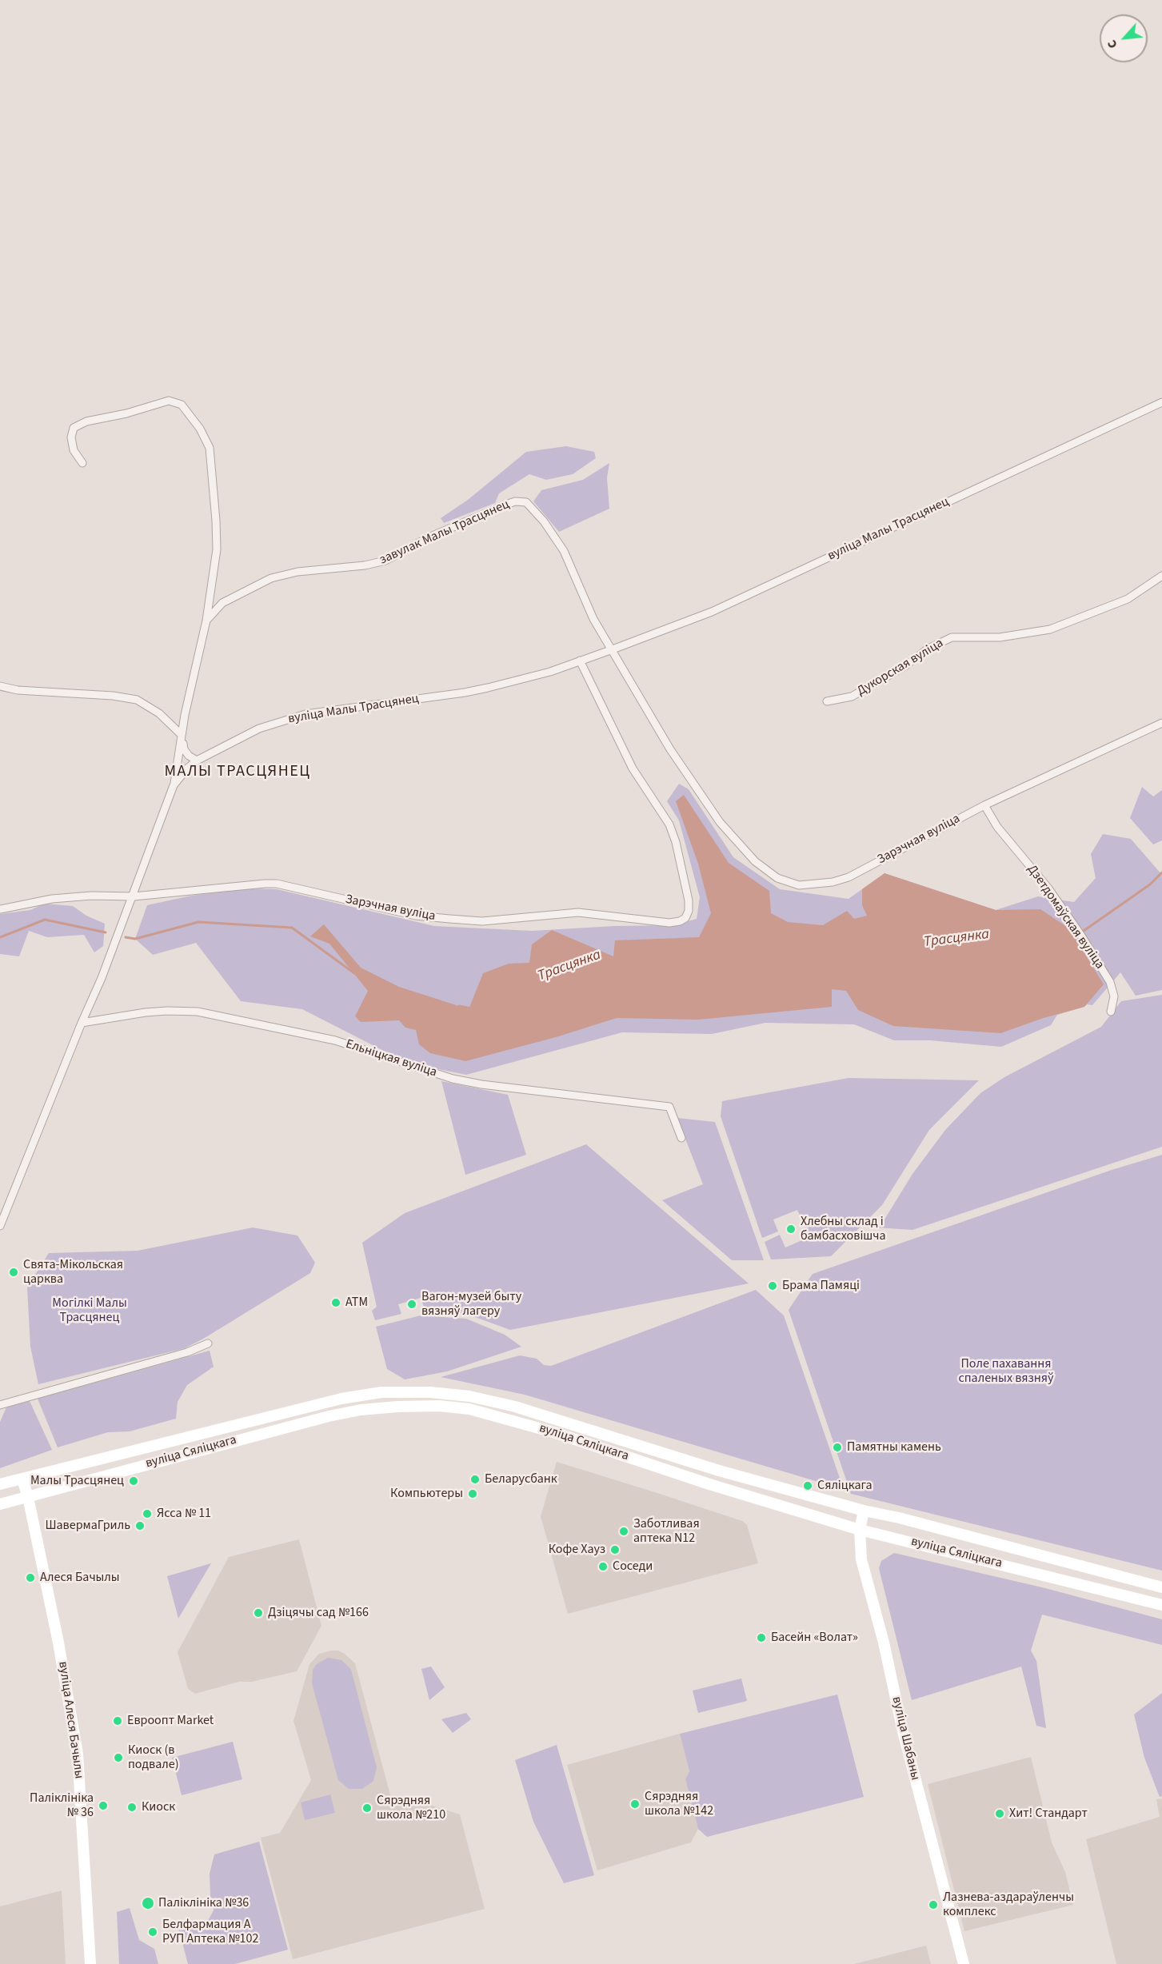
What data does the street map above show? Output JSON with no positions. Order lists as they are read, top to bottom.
{
  "streets": {
    "main road": ["вуліца Сяліцкага", "вуліца Алеся Бачылы", "вуліца Шабаны"],
    "street": [
      "вуліца Малы Трасцянец",
      "завулак Малы Трасцянец",
      "Дукорская вуліца",
      "Зарэчная вуліца",
      "Дзетдомаўская вуліца",
      "Ельніцкая вуліца"
    ]
  },
  "crossings": [
    ["вуліца Малы Трасцянец", "завулак Малы Трасцянец"],
    ["вуліца Малы Трасцянец", "Зарэчная вуліца"],
    ["завулак Малы Трасцянец", "Зарэчная вуліца"],
    ["Зарэчная вуліца", "Дзетдомаўская вуліца"],
    ["вуліца Сяліцкага", "вуліца Алеся Бачылы"],
    ["вуліца Сяліцкага", "вуліца Шабаны"]
  ],
  "districts": ["МАЛЫ ТРАСЦЯНЕЦ"],
  "water": ["Трасцянка"],
  "parks": ["Могілкі Малы Трасцянец", "Поле пахавання спаленых вязняў"],
  "places": [
    "Хлебны склад і бамбасховішча",
    "Свята-Мікольская царква",
    "Брама Памяці",
    "АТМ",
    "Вагон-музей быту вязняў лагеру",
    "Памятны камень",
    "Беларусбанк",
    "Малы Трасцянец",
    "Сяліцкага",
    "Компьютеры",
    "Ясса № 11",
    "ШавермаГриль",
    "Заботливая аптека N12",
    "Кофе Хауз",
    "Соседи",
    "Алеся Бачылы",
    "Дзіцячы сад №166",
    "Басейн «Волат»",
    "Евроопт Market",
    "Киоск (в подвале)",
    "Сярэдняя школа №142",
    "Паліклініка № 36",
    "Киоск",
    "Сярэдняя школа №210",
    "Хит! Стандарт",
    "Паліклініка №36",
    "Лазнева-аздараўленчы комплекс",
    "Белфармация А РУП Аптека №102"
  ],
  "north": "bottom left"
}
